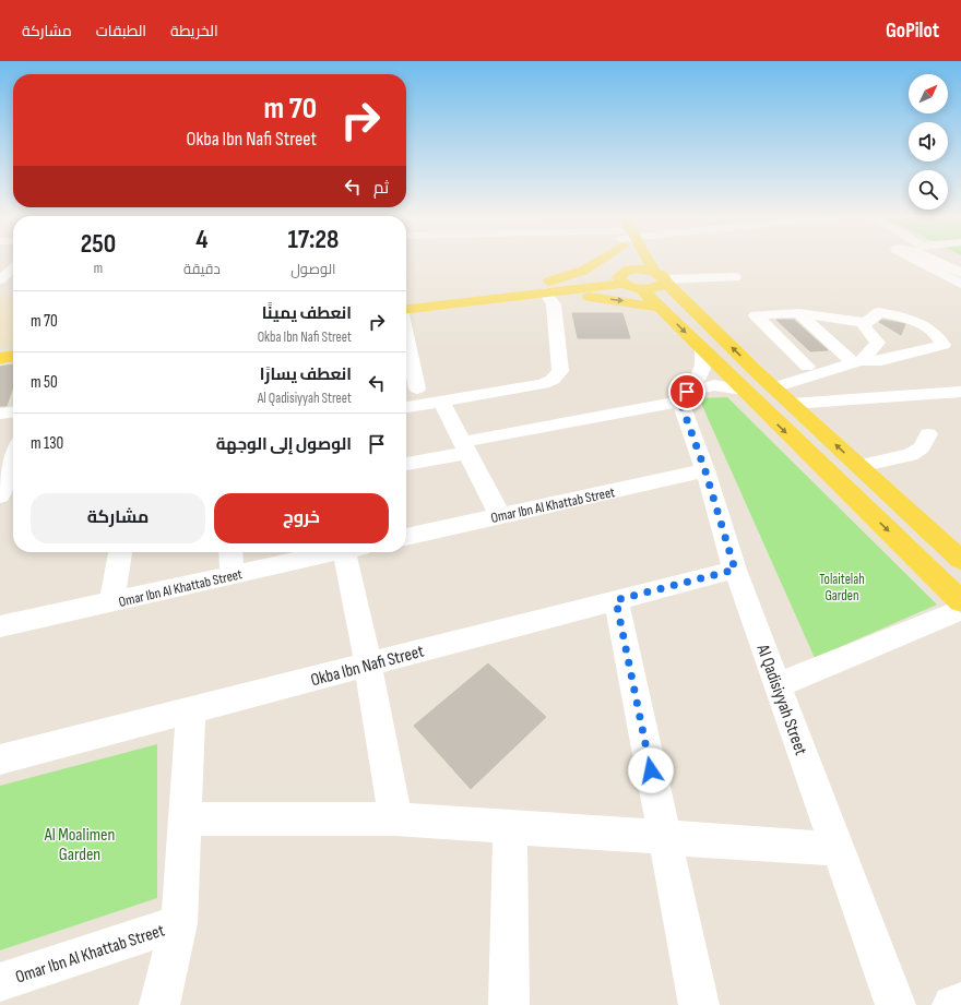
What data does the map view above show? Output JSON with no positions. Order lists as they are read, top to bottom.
{
  "streets": {
    "street": ["Omar Ibn Al Khattab Street", "Okba Ibn Nafi Street", "Al Qadisiyyah Street"]
  },
  "crossings": [
    ["Omar Ibn Al Khattab Street", "Al Qadisiyyah Street"],
    ["Okba Ibn Nafi Street", "Al Qadisiyyah Street"]
  ],
  "parks": ["Tolaitelah Garden", "Al Moalimen Garden"],
  "north": "top right",
  "page": {
    "header": "GoPilot",
    "nav": ["الخريطة", "الطبقات", "مشاركة"],
    "turn": ["70 m", "Okba Ibn Nafi Street"],
    "then": "ثم",
    "eta": [
      "17:28",
      "الوصول",
      "4",
      "دقيقة",
      "250",
      "m"
    ],
    "list": [
      {
        "name": "انعطف يمينًا",
        "note": "Okba Ibn Nafi Street",
        "value": "70 m"
      },
      {
        "name": "انعطف يسارًا",
        "note": "Al Qadisiyyah Street",
        "value": "50 m"
      },
      {
        "name": "الوصول إلى الوجهة",
        "value": "130 m"
      }
    ],
    "buttons": ["خروج", "مشاركة"]
  }
}
